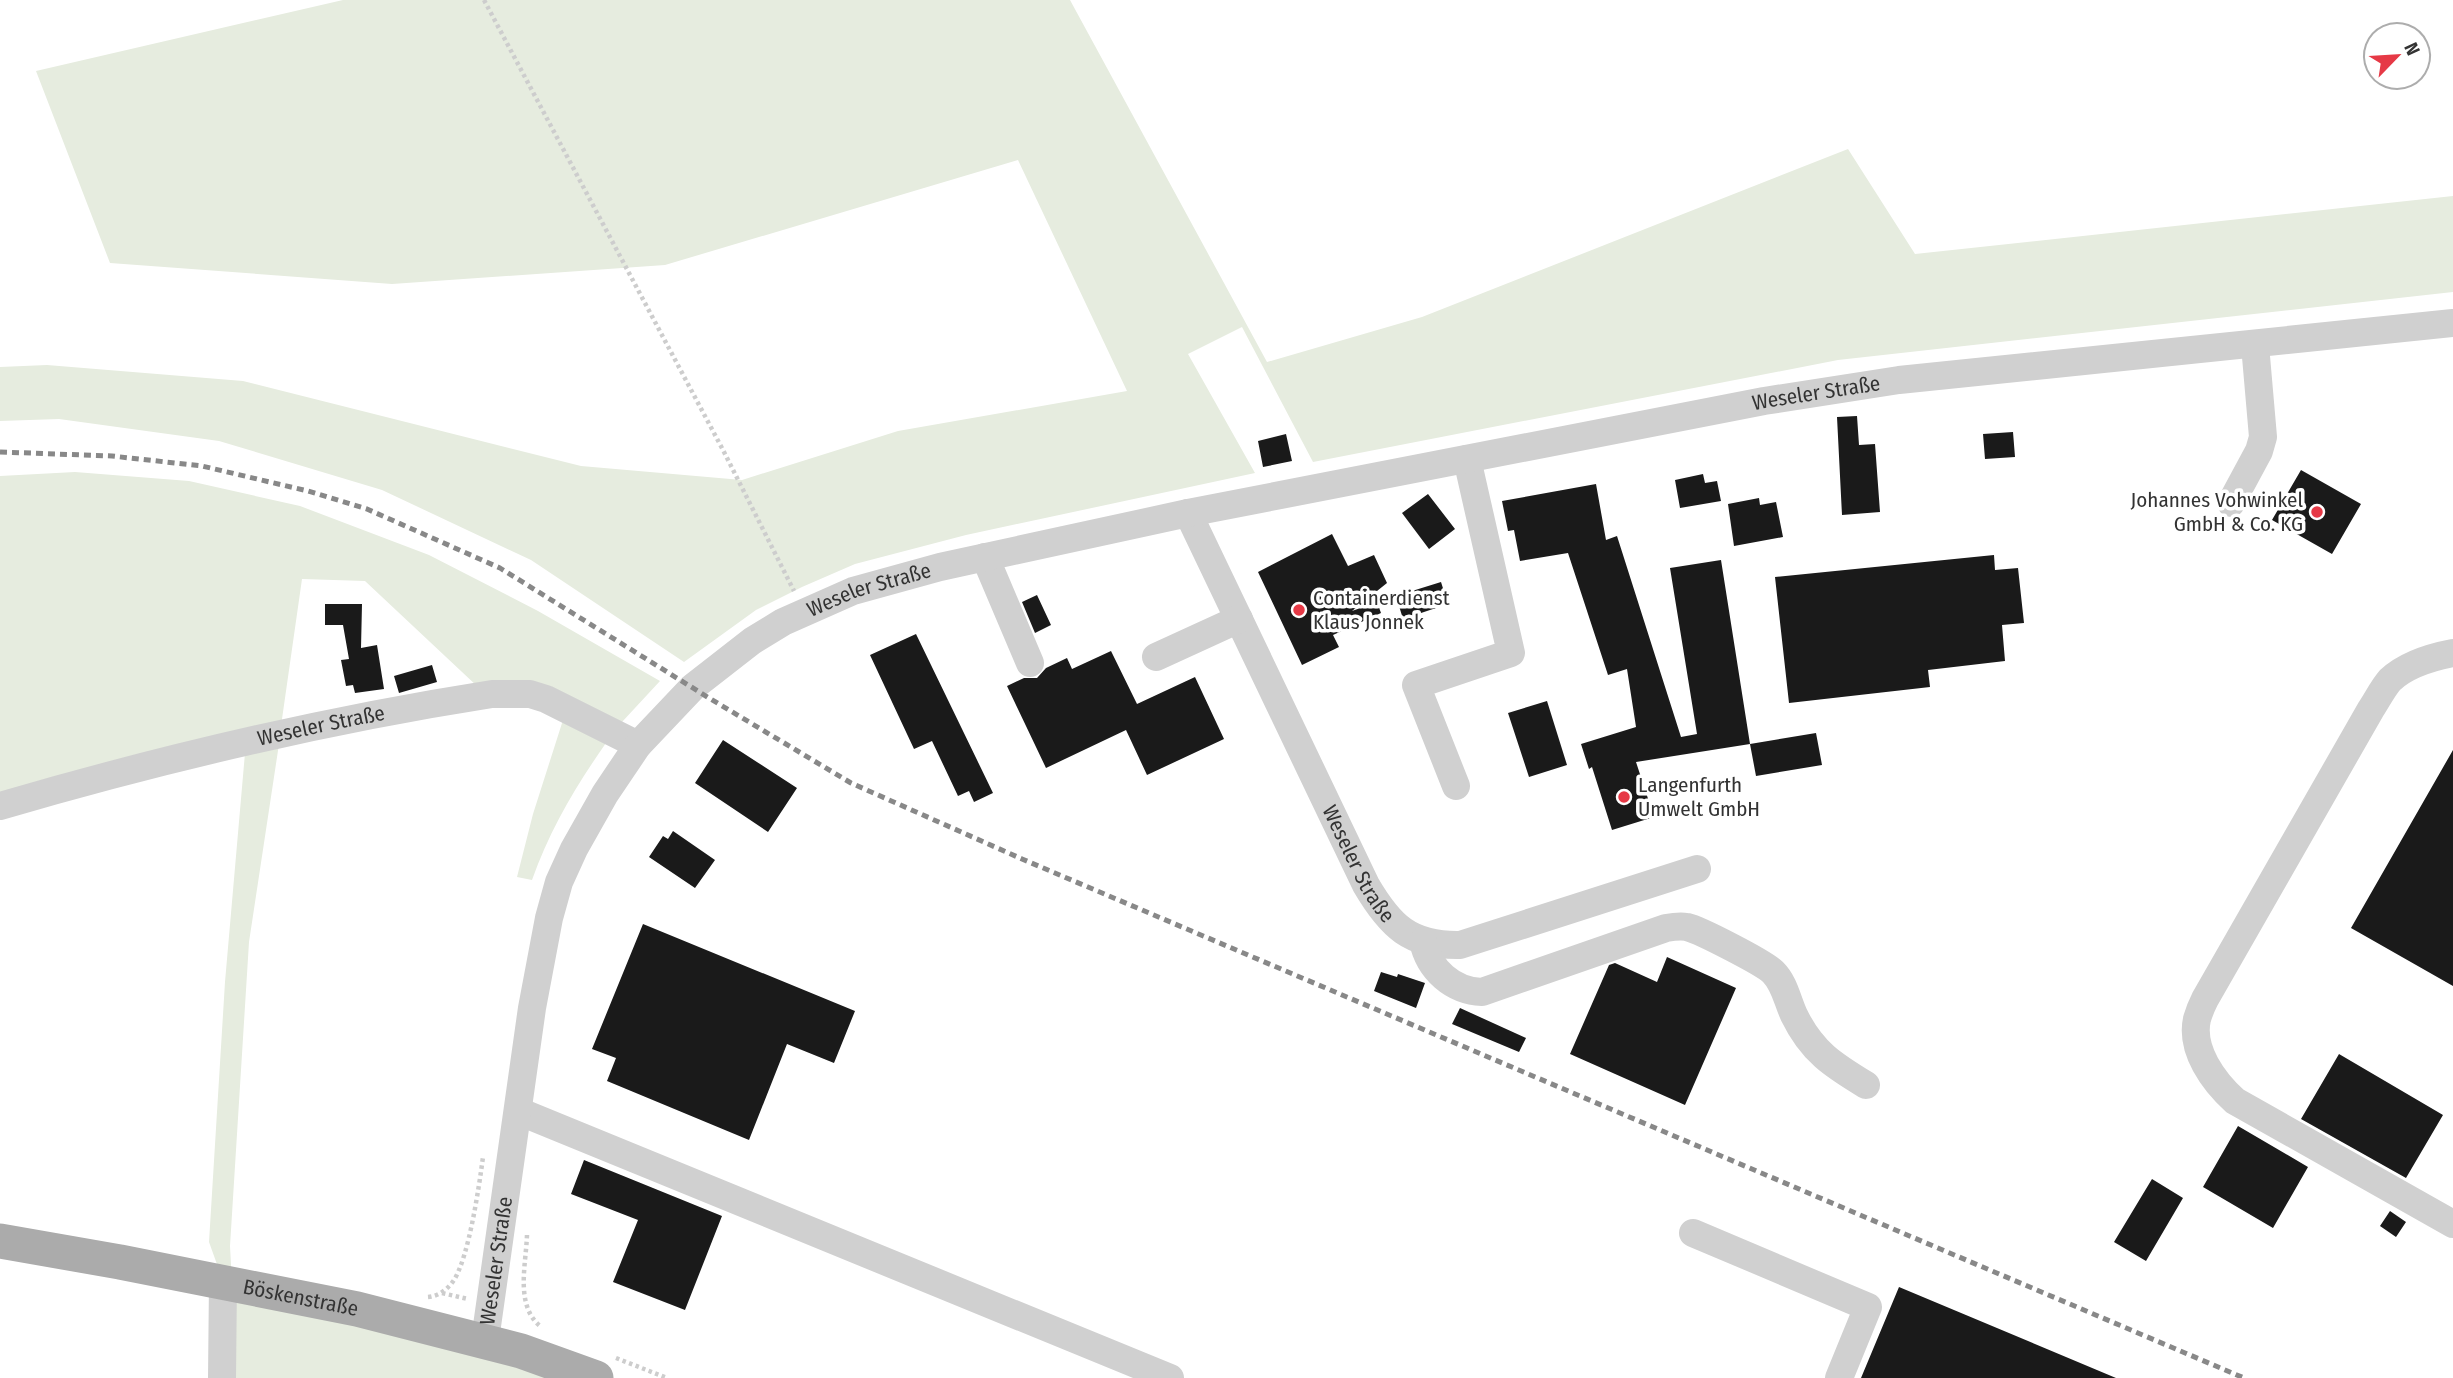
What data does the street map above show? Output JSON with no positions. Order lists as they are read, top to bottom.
{
  "streets": {
    "main road": ["Böskenstraße"],
    "street": ["Weseler Straße"]
  },
  "crossings": [
    ["Weseler Straße", "Böskenstraße"]
  ],
  "places": ["Johannes Vohwinkel GmbH & Co. KG", "Containerdienst Klaus Jonnek", "Langenfurth Umwelt GmbH"],
  "north": "top right"
}
